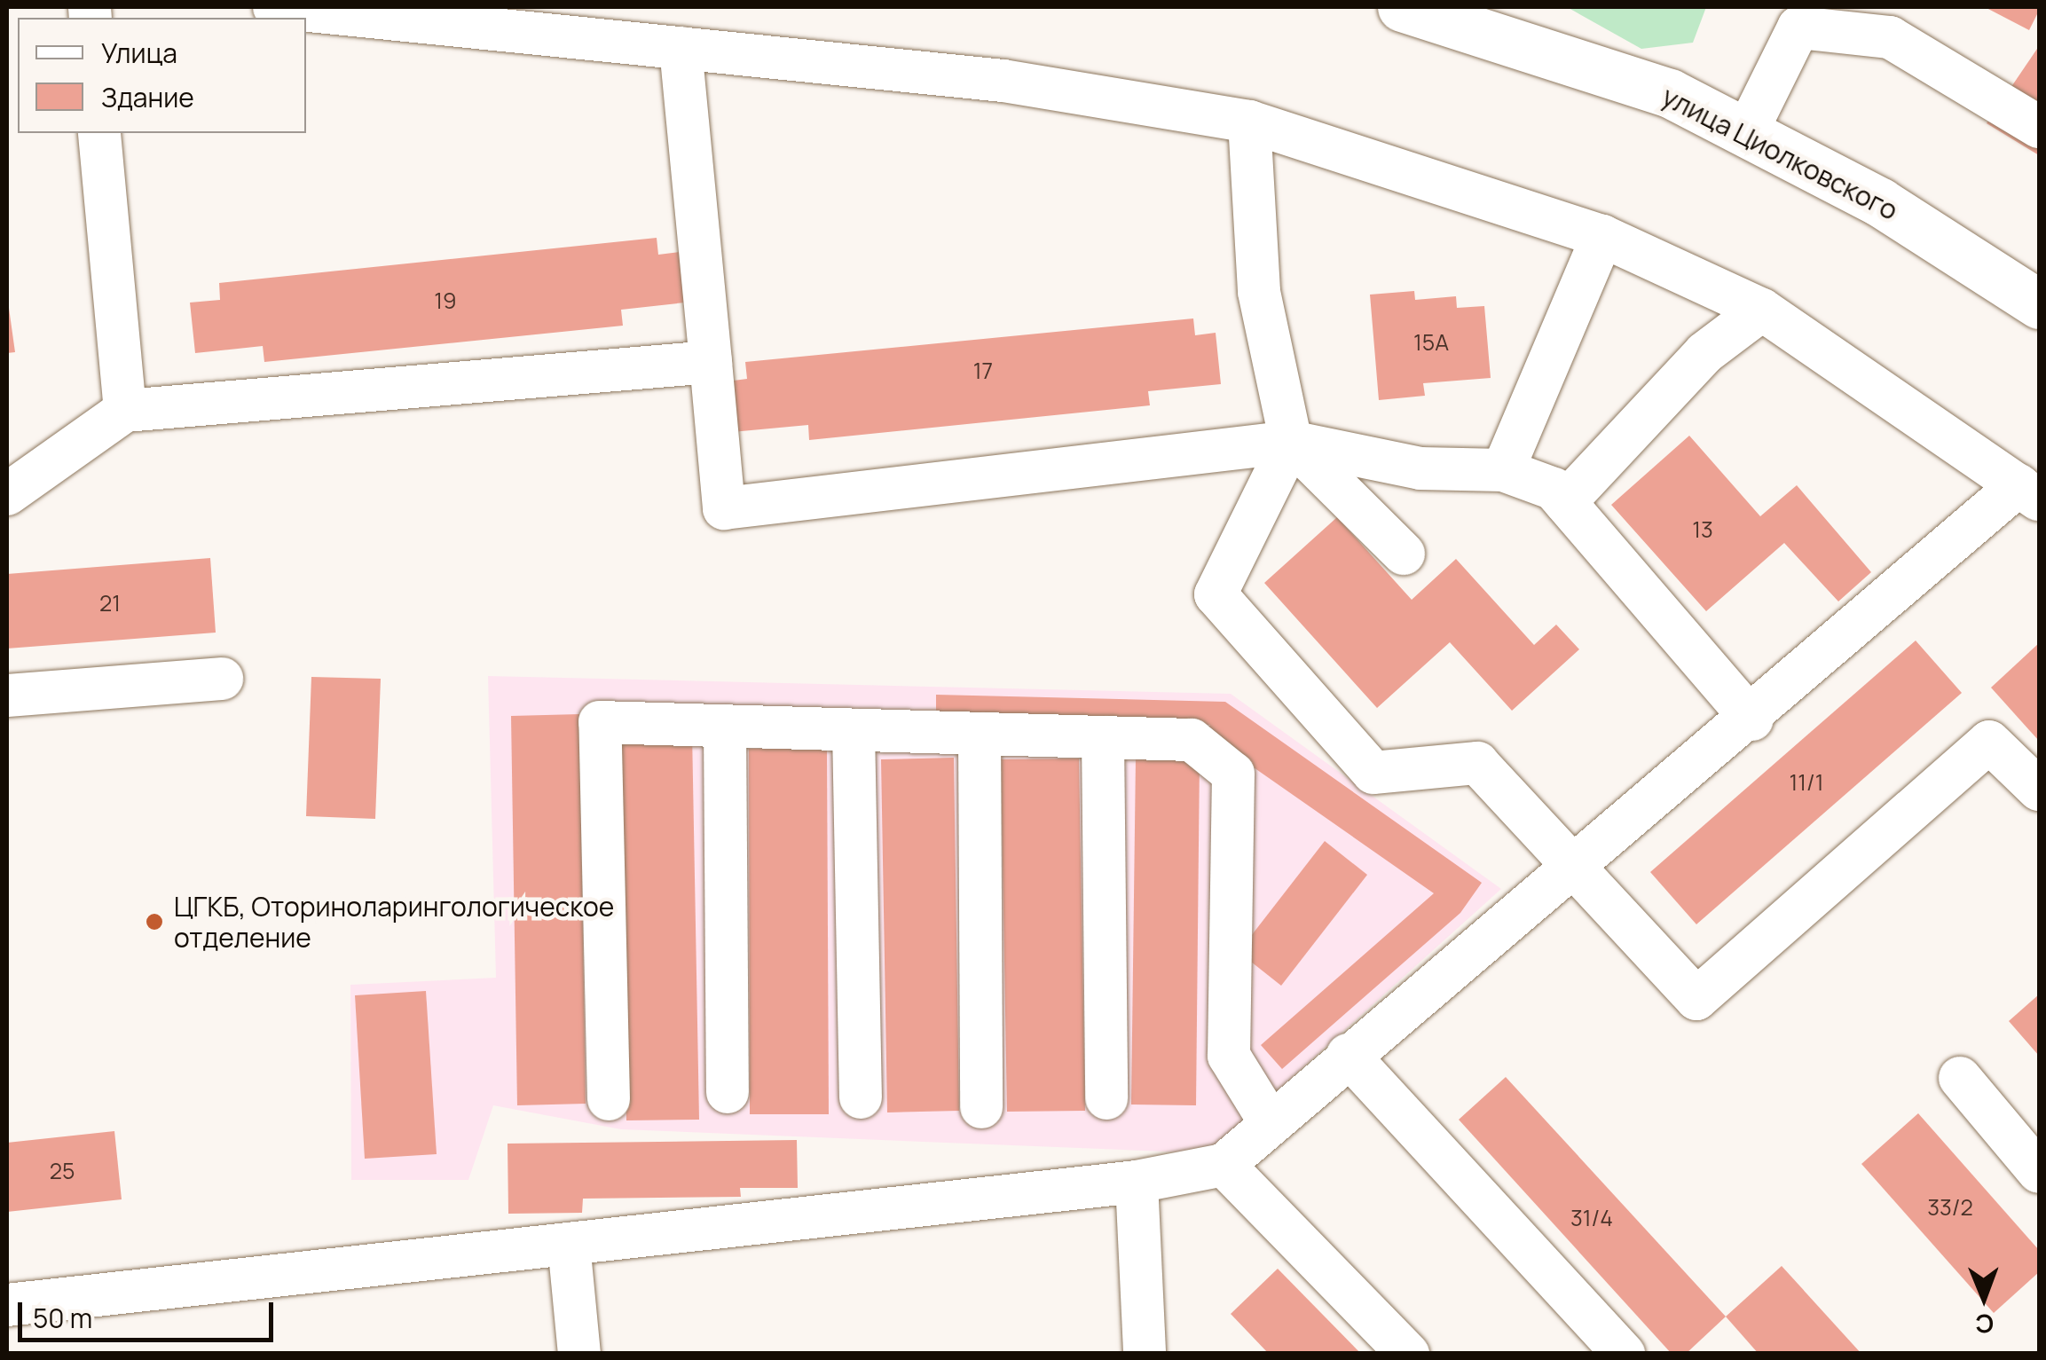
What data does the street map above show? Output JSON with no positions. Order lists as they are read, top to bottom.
{
  "streets": {
    "main road": ["улица Циолковского"]
  },
  "places": ["ЦГКБ, Оториноларингологическое отделение"],
  "house_numbers": [
    "19",
    "15А",
    "17",
    "13",
    "21",
    "11/1",
    "25",
    "33/2",
    "31/4"
  ],
  "legend": ["Улица", "Здание"],
  "scale_bar": "50 m",
  "north": "bottom"
}
